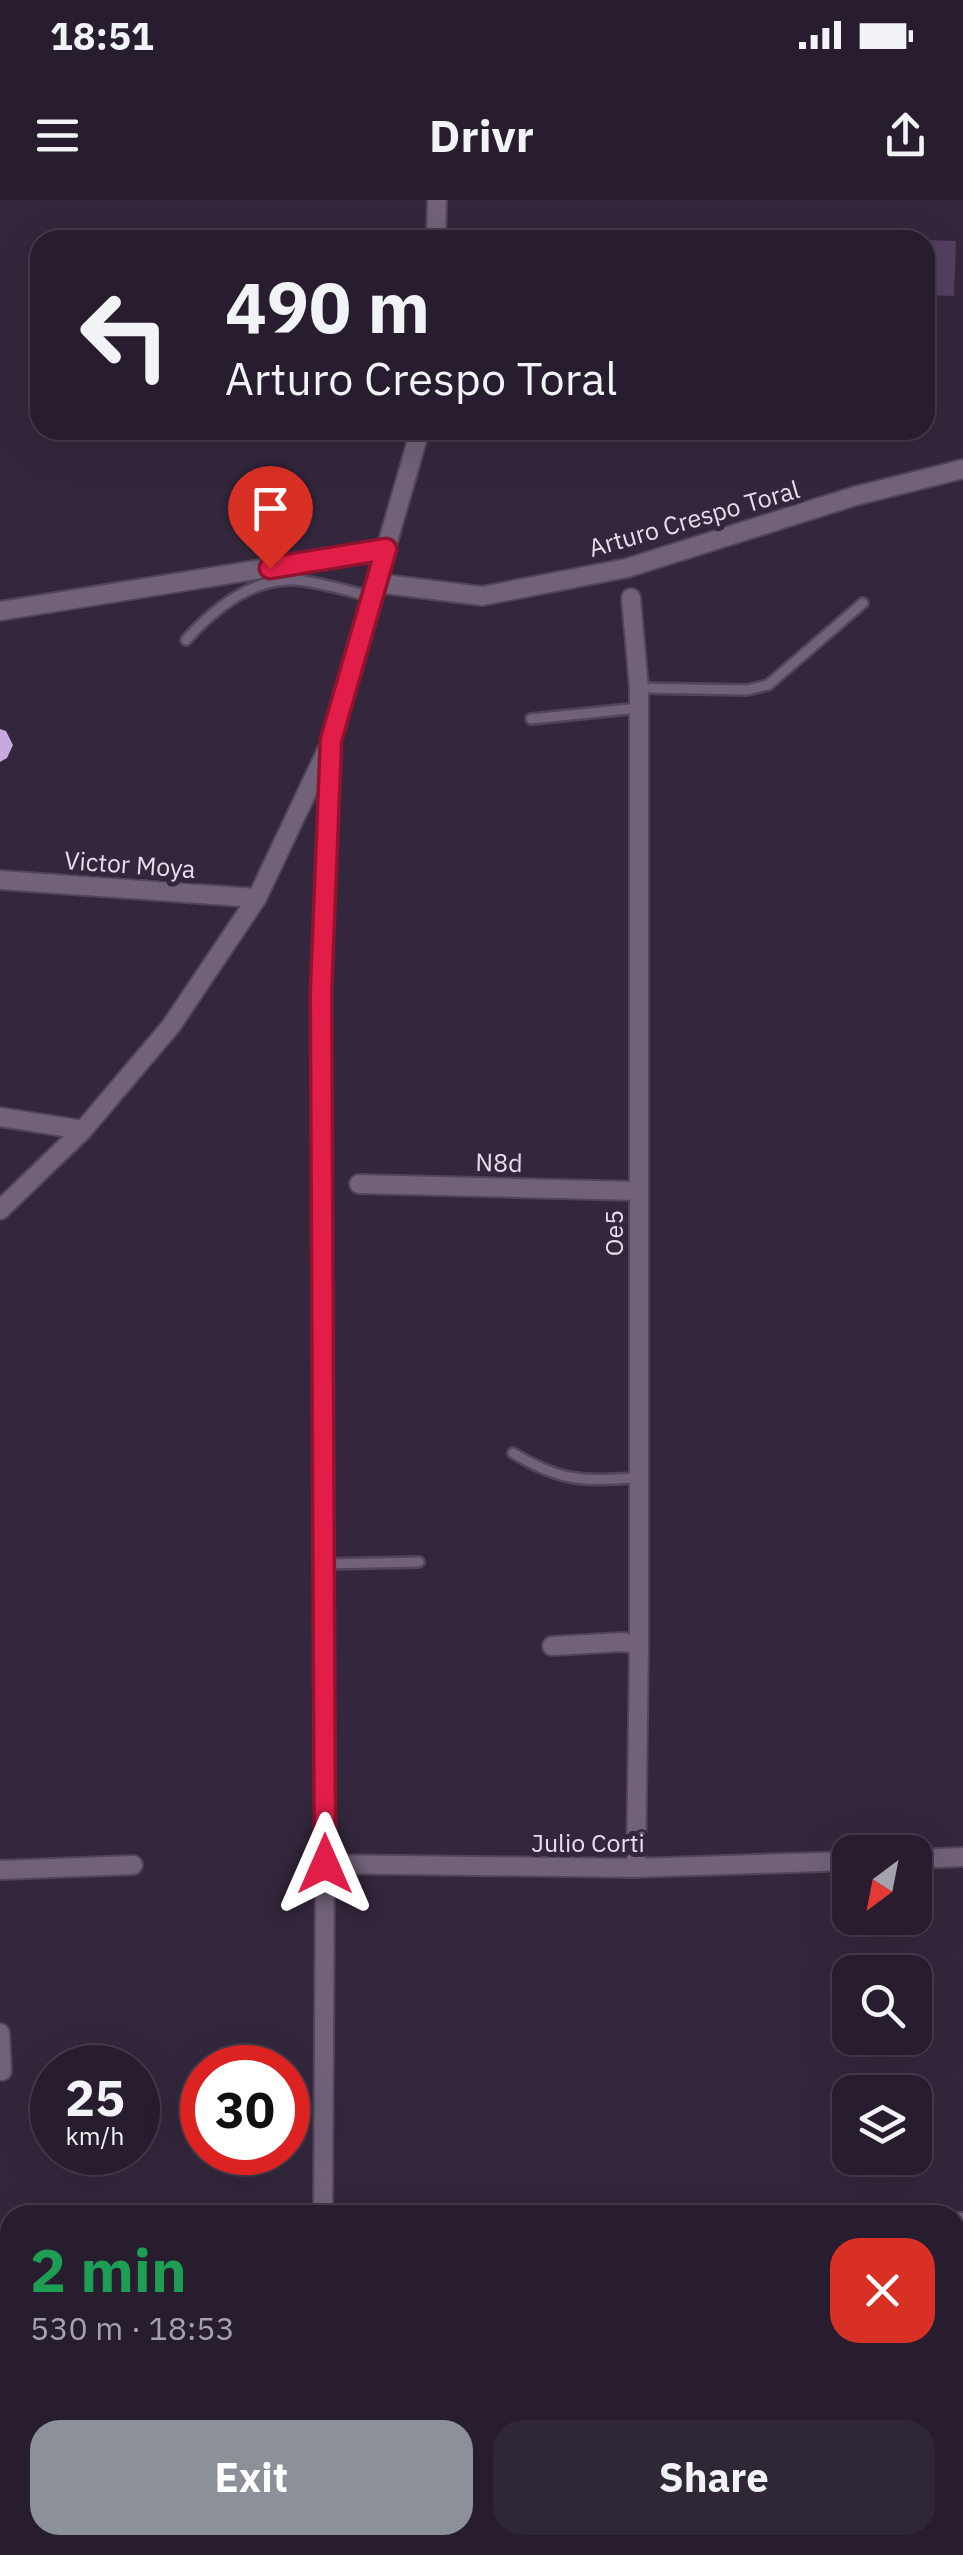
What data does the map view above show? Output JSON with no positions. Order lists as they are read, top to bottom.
{
  "streets": {
    "street": [
      "Arturo Crespo Toral",
      "Victor Moya",
      "N8d",
      "Oe5",
      "Julio Corti"
    ]
  },
  "crossings": [
    ["N8d", "Oe5"],
    ["Oe5", "Julio Corti"]
  ],
  "north": "bottom left",
  "page": {
    "status": "18:51",
    "header": "Drivr",
    "turn": ["490 m", "Arturo Crespo Toral"],
    "speed": "25 km/h",
    "limit": "30",
    "heading": ["2 min", "530 m · 18:53"],
    "buttons": ["Exit", "Share"]
  }
}
